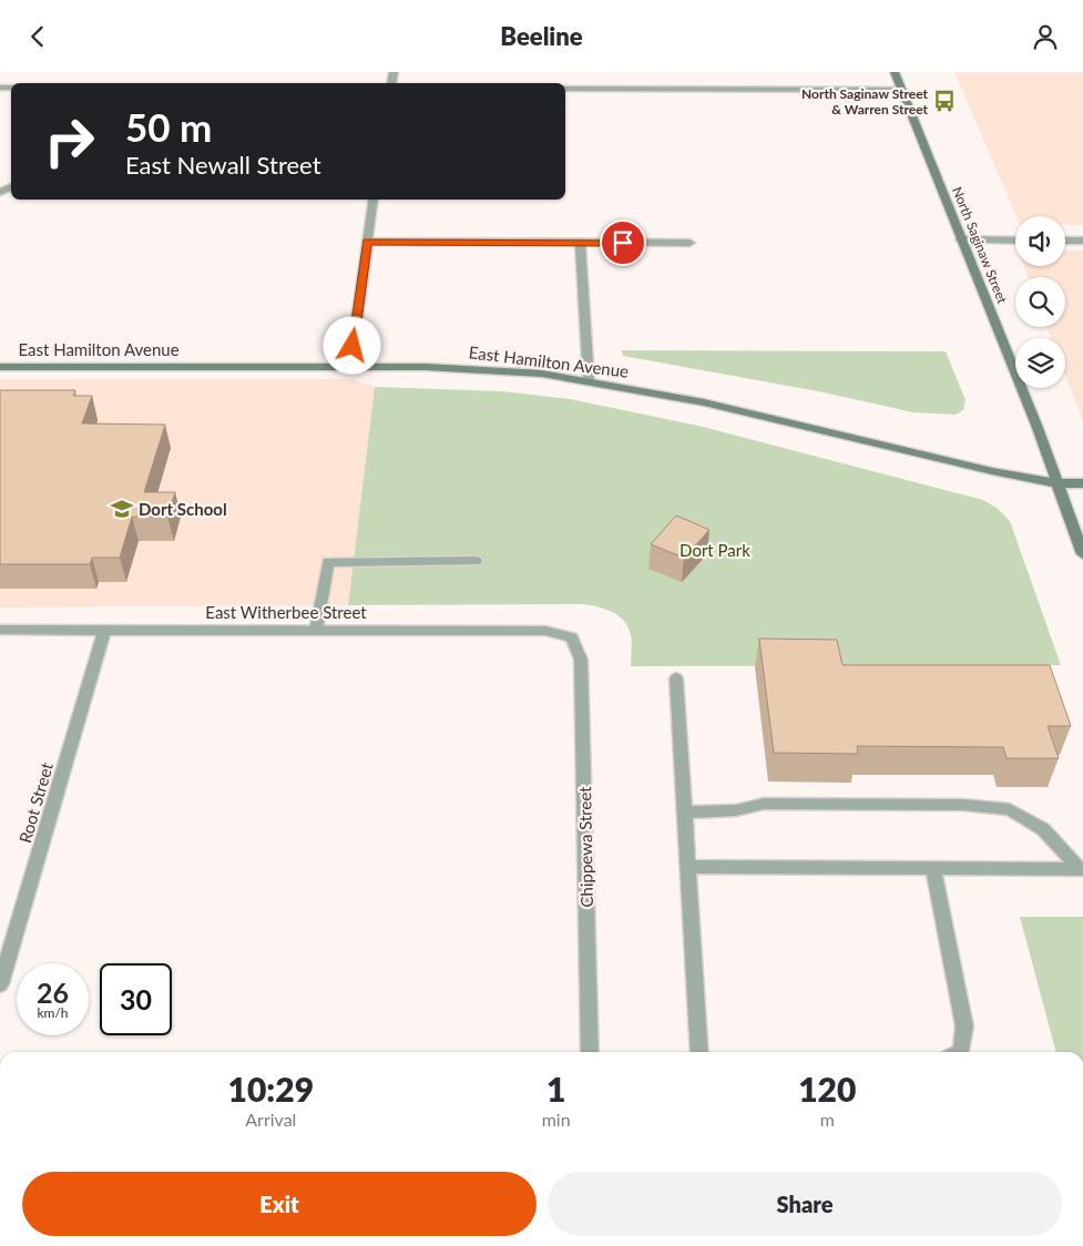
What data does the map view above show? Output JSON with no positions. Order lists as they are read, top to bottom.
{
  "streets": {
    "street": [
      "North Saginaw Street",
      "East Hamilton Avenue",
      "East Witherbee Street",
      "Root Street",
      "Chippewa Street"
    ]
  },
  "crossings": [
    ["North Saginaw Street", "East Hamilton Avenue"],
    ["East Witherbee Street", "Root Street"],
    ["East Witherbee Street", "Chippewa Street"]
  ],
  "parks": ["Dort Park"],
  "places": {
    "bus stop": ["North Saginaw Street & Warren Street"],
    "school or university": ["Dort School"]
  },
  "page": {
    "header": "Beeline",
    "turn": ["50 m", "East Newall Street"],
    "speed": "26 km/h",
    "limit": "30",
    "eta": [
      "10:29",
      "Arrival",
      "1",
      "min",
      "120",
      "m"
    ],
    "buttons": ["Exit", "Share"]
  }
}
